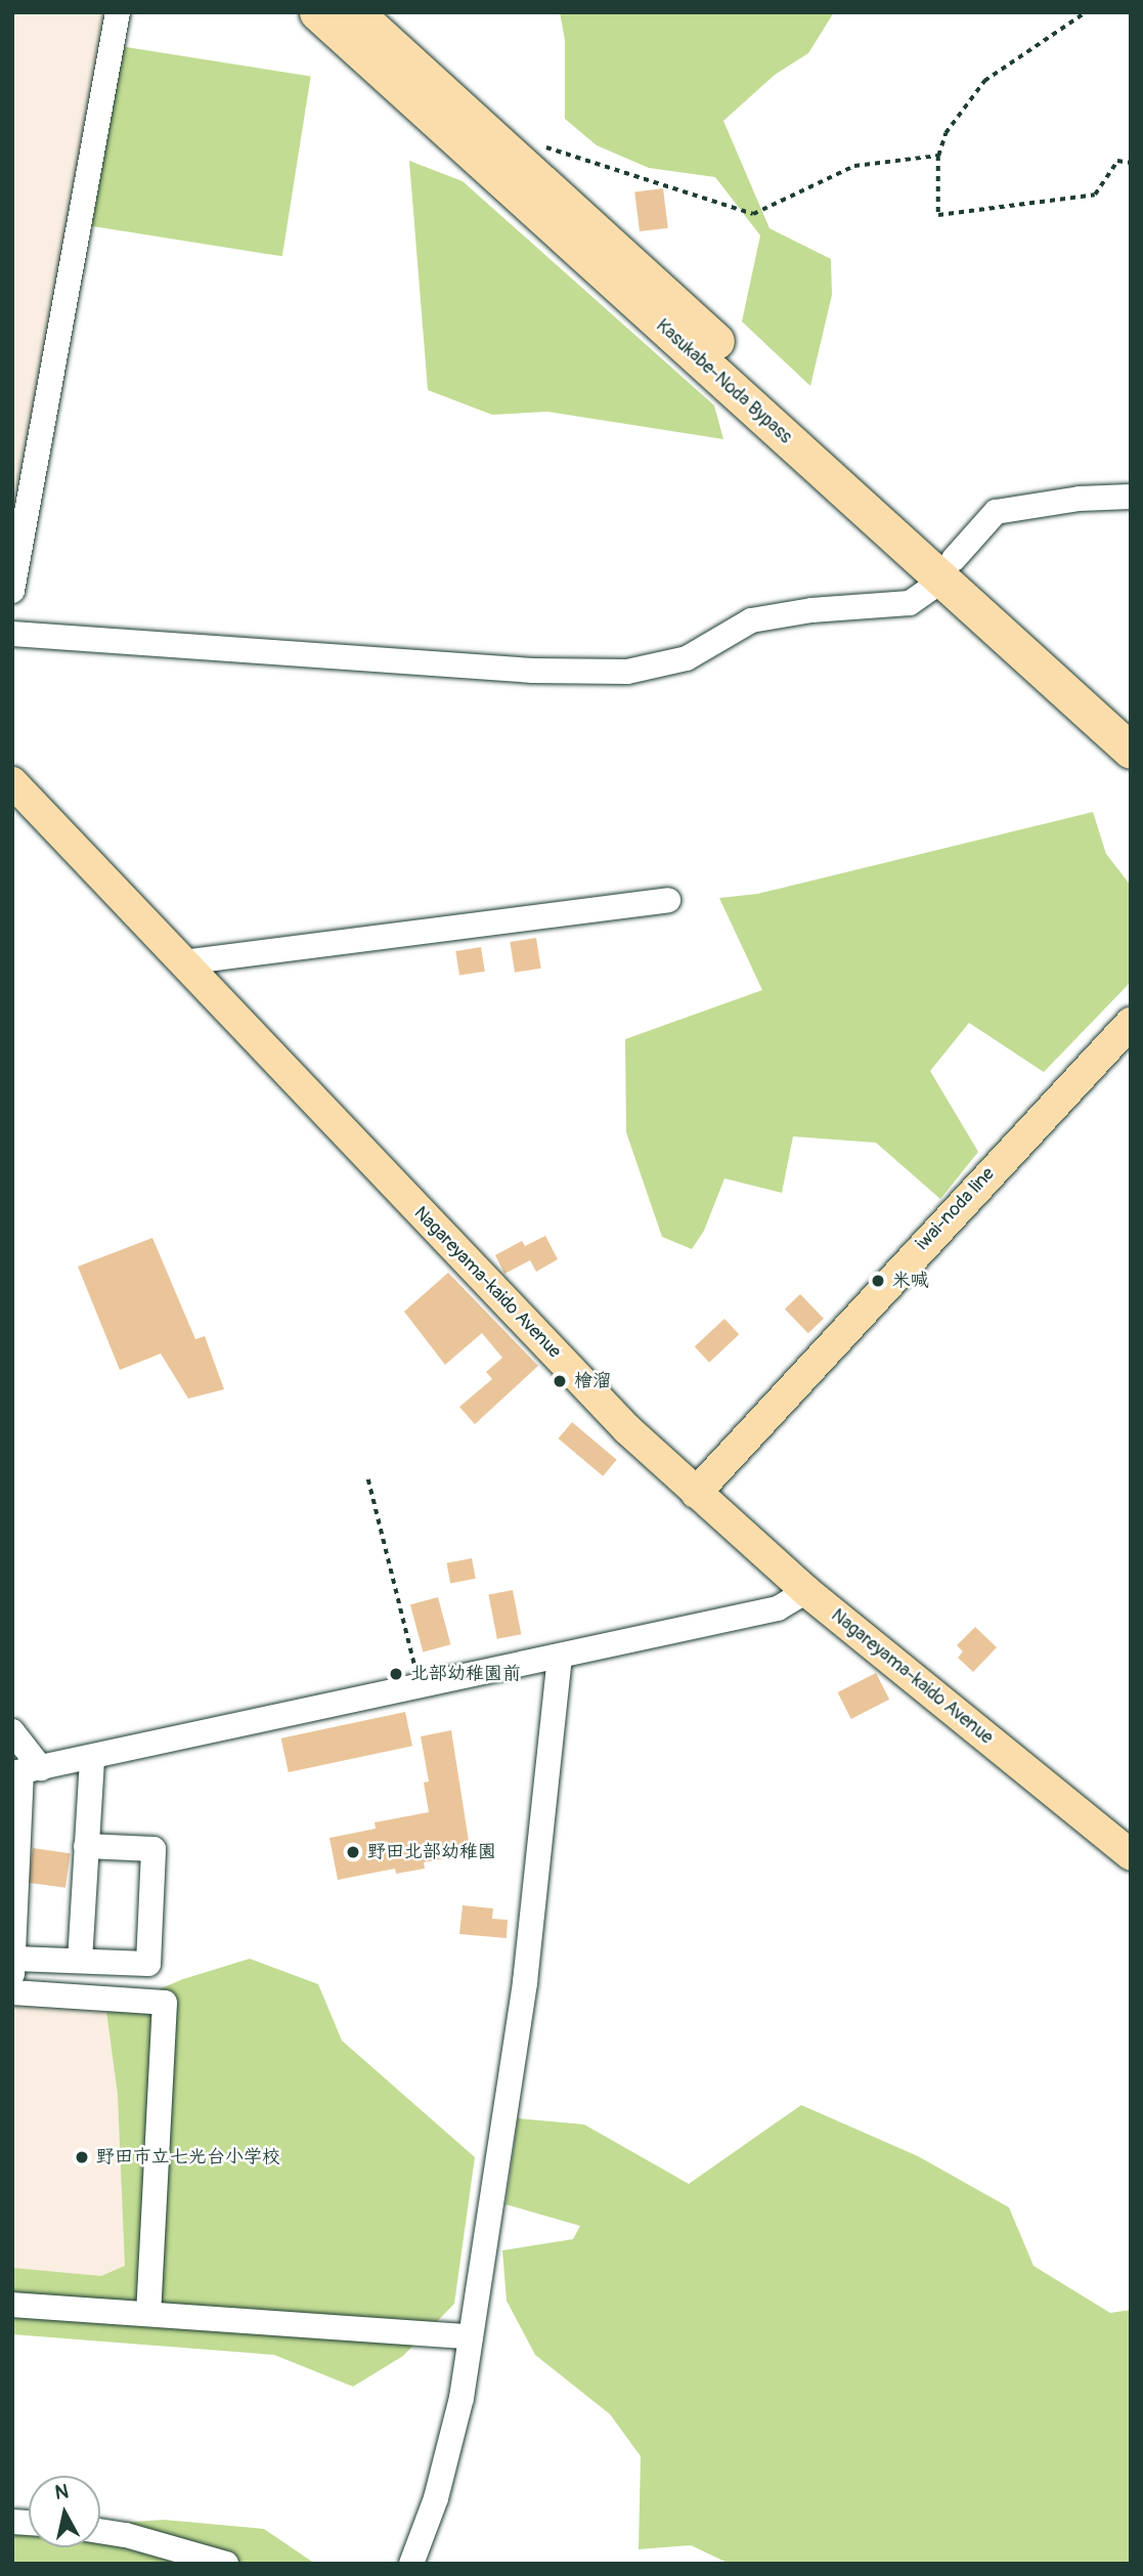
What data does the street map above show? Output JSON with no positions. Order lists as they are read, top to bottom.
{
  "streets": {
    "highway": ["Kasukabe-Noda Bypass"],
    "main road": ["iwai-noda line", "Nagareyama-kaido Avenue"]
  },
  "crossings": [
    ["iwai-noda line", "Nagareyama-kaido Avenue"]
  ],
  "places": [
    "米喊",
    "檜溜",
    "北部幼稚園前",
    "野田北部幼稚園",
    "野田市立七光台小学校"
  ],
  "north": "top"
}
